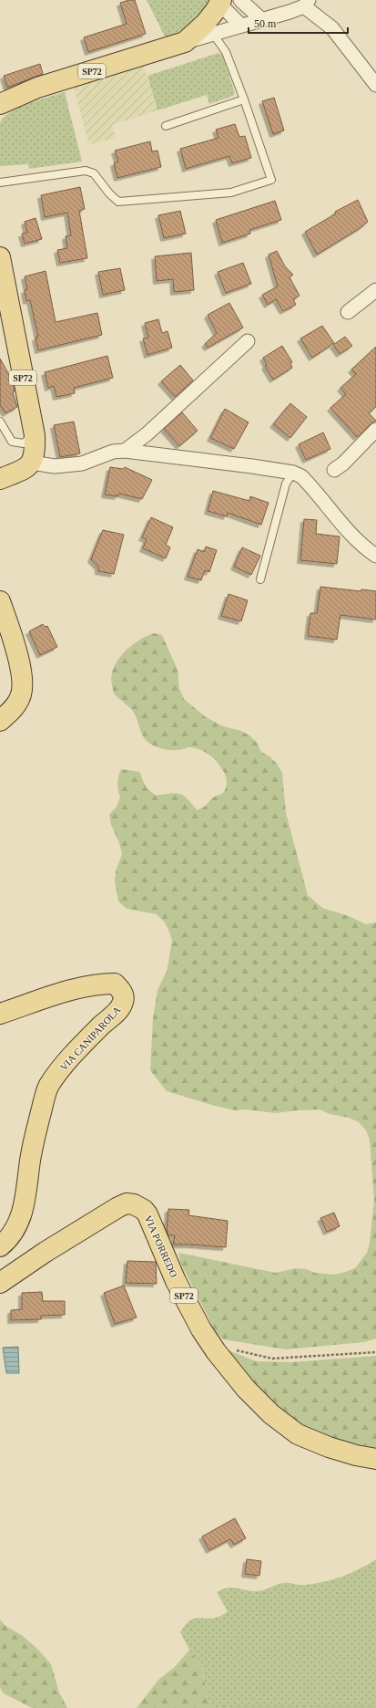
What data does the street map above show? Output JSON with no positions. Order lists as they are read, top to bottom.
{
  "streets": {
    "main road": ["SP72", "VIA CANIPAROLA", "VIA PORREDO"]
  },
  "scale_bar": "50 m"
}
